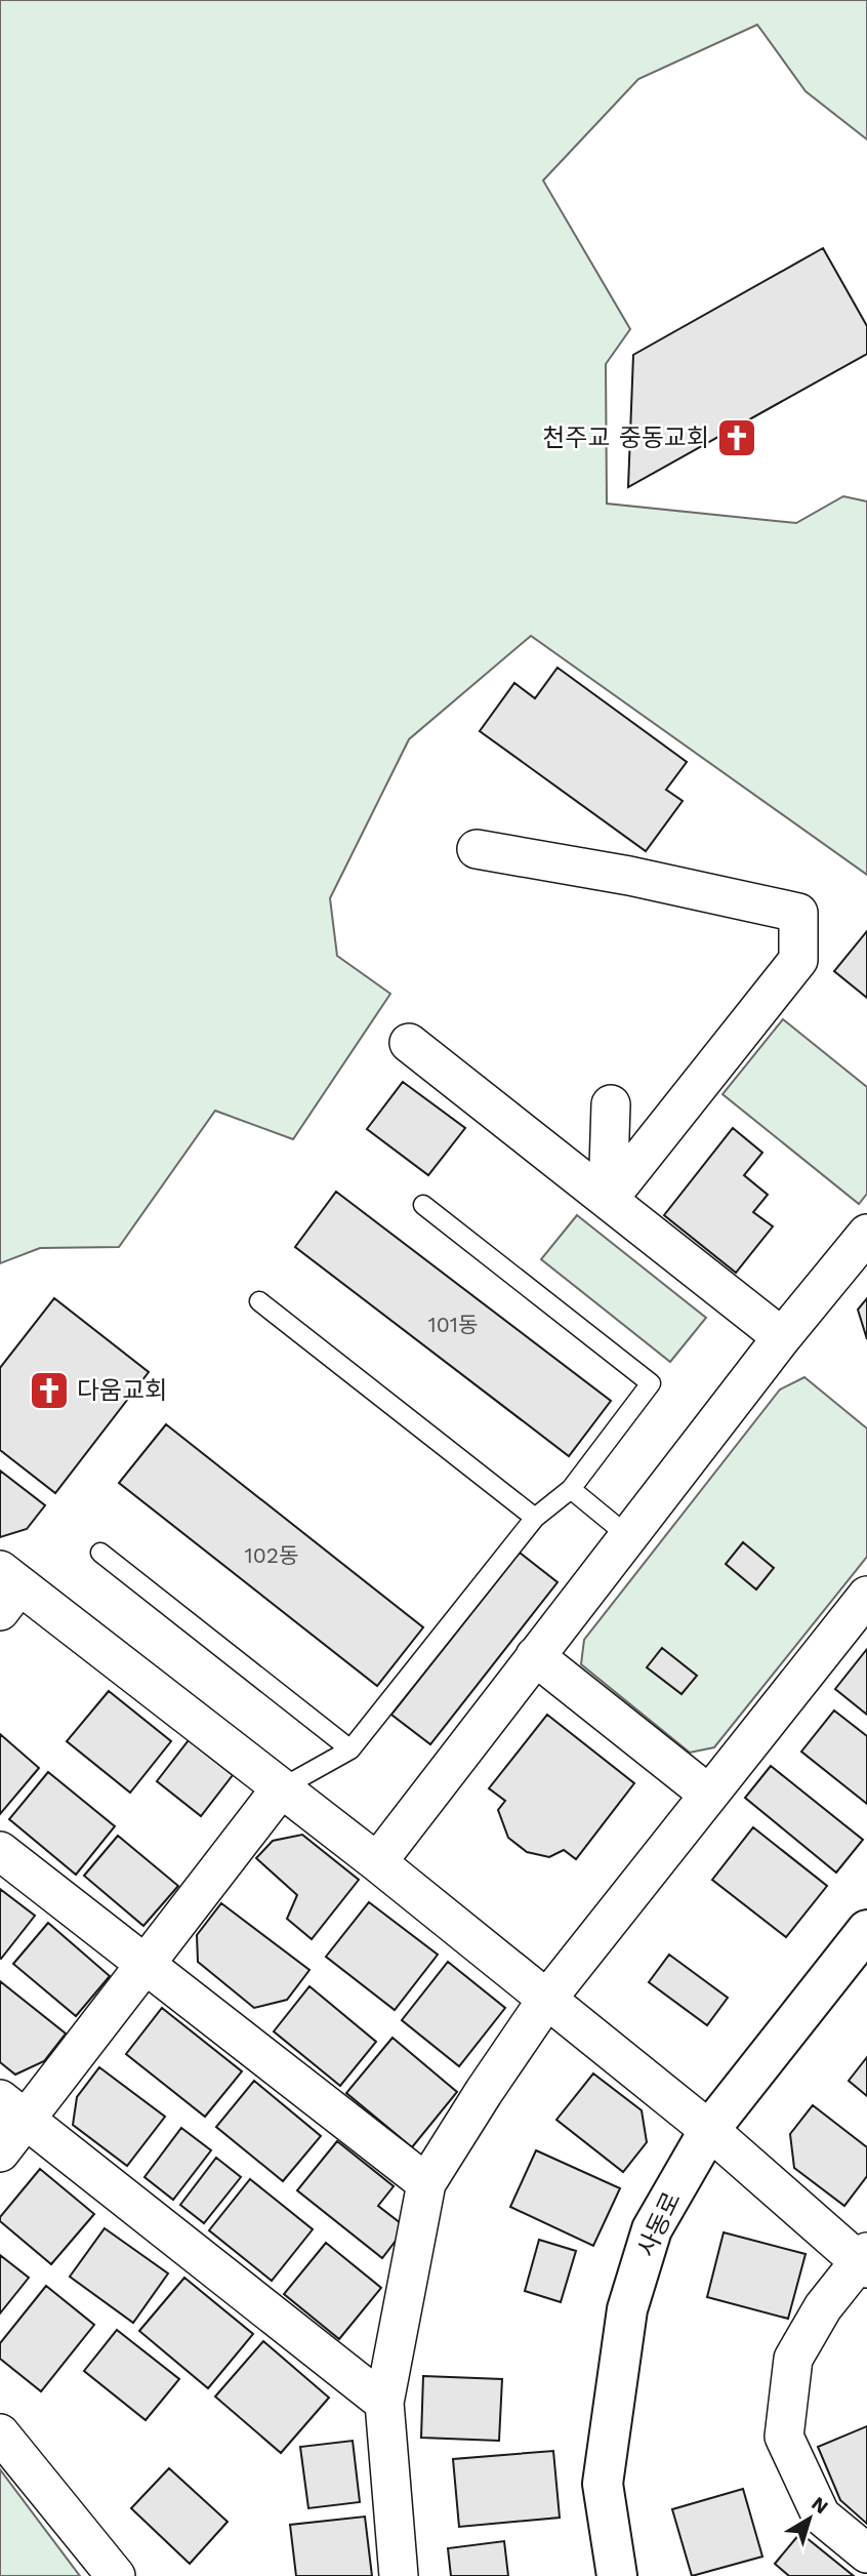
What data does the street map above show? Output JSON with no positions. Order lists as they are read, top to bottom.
{
  "streets": {
    "street": ["사동로"]
  },
  "places": {
    "church": ["천주교 중동교회", "다움교회"]
  },
  "house_numbers": ["101동", "102동"],
  "north": "top right"
}
